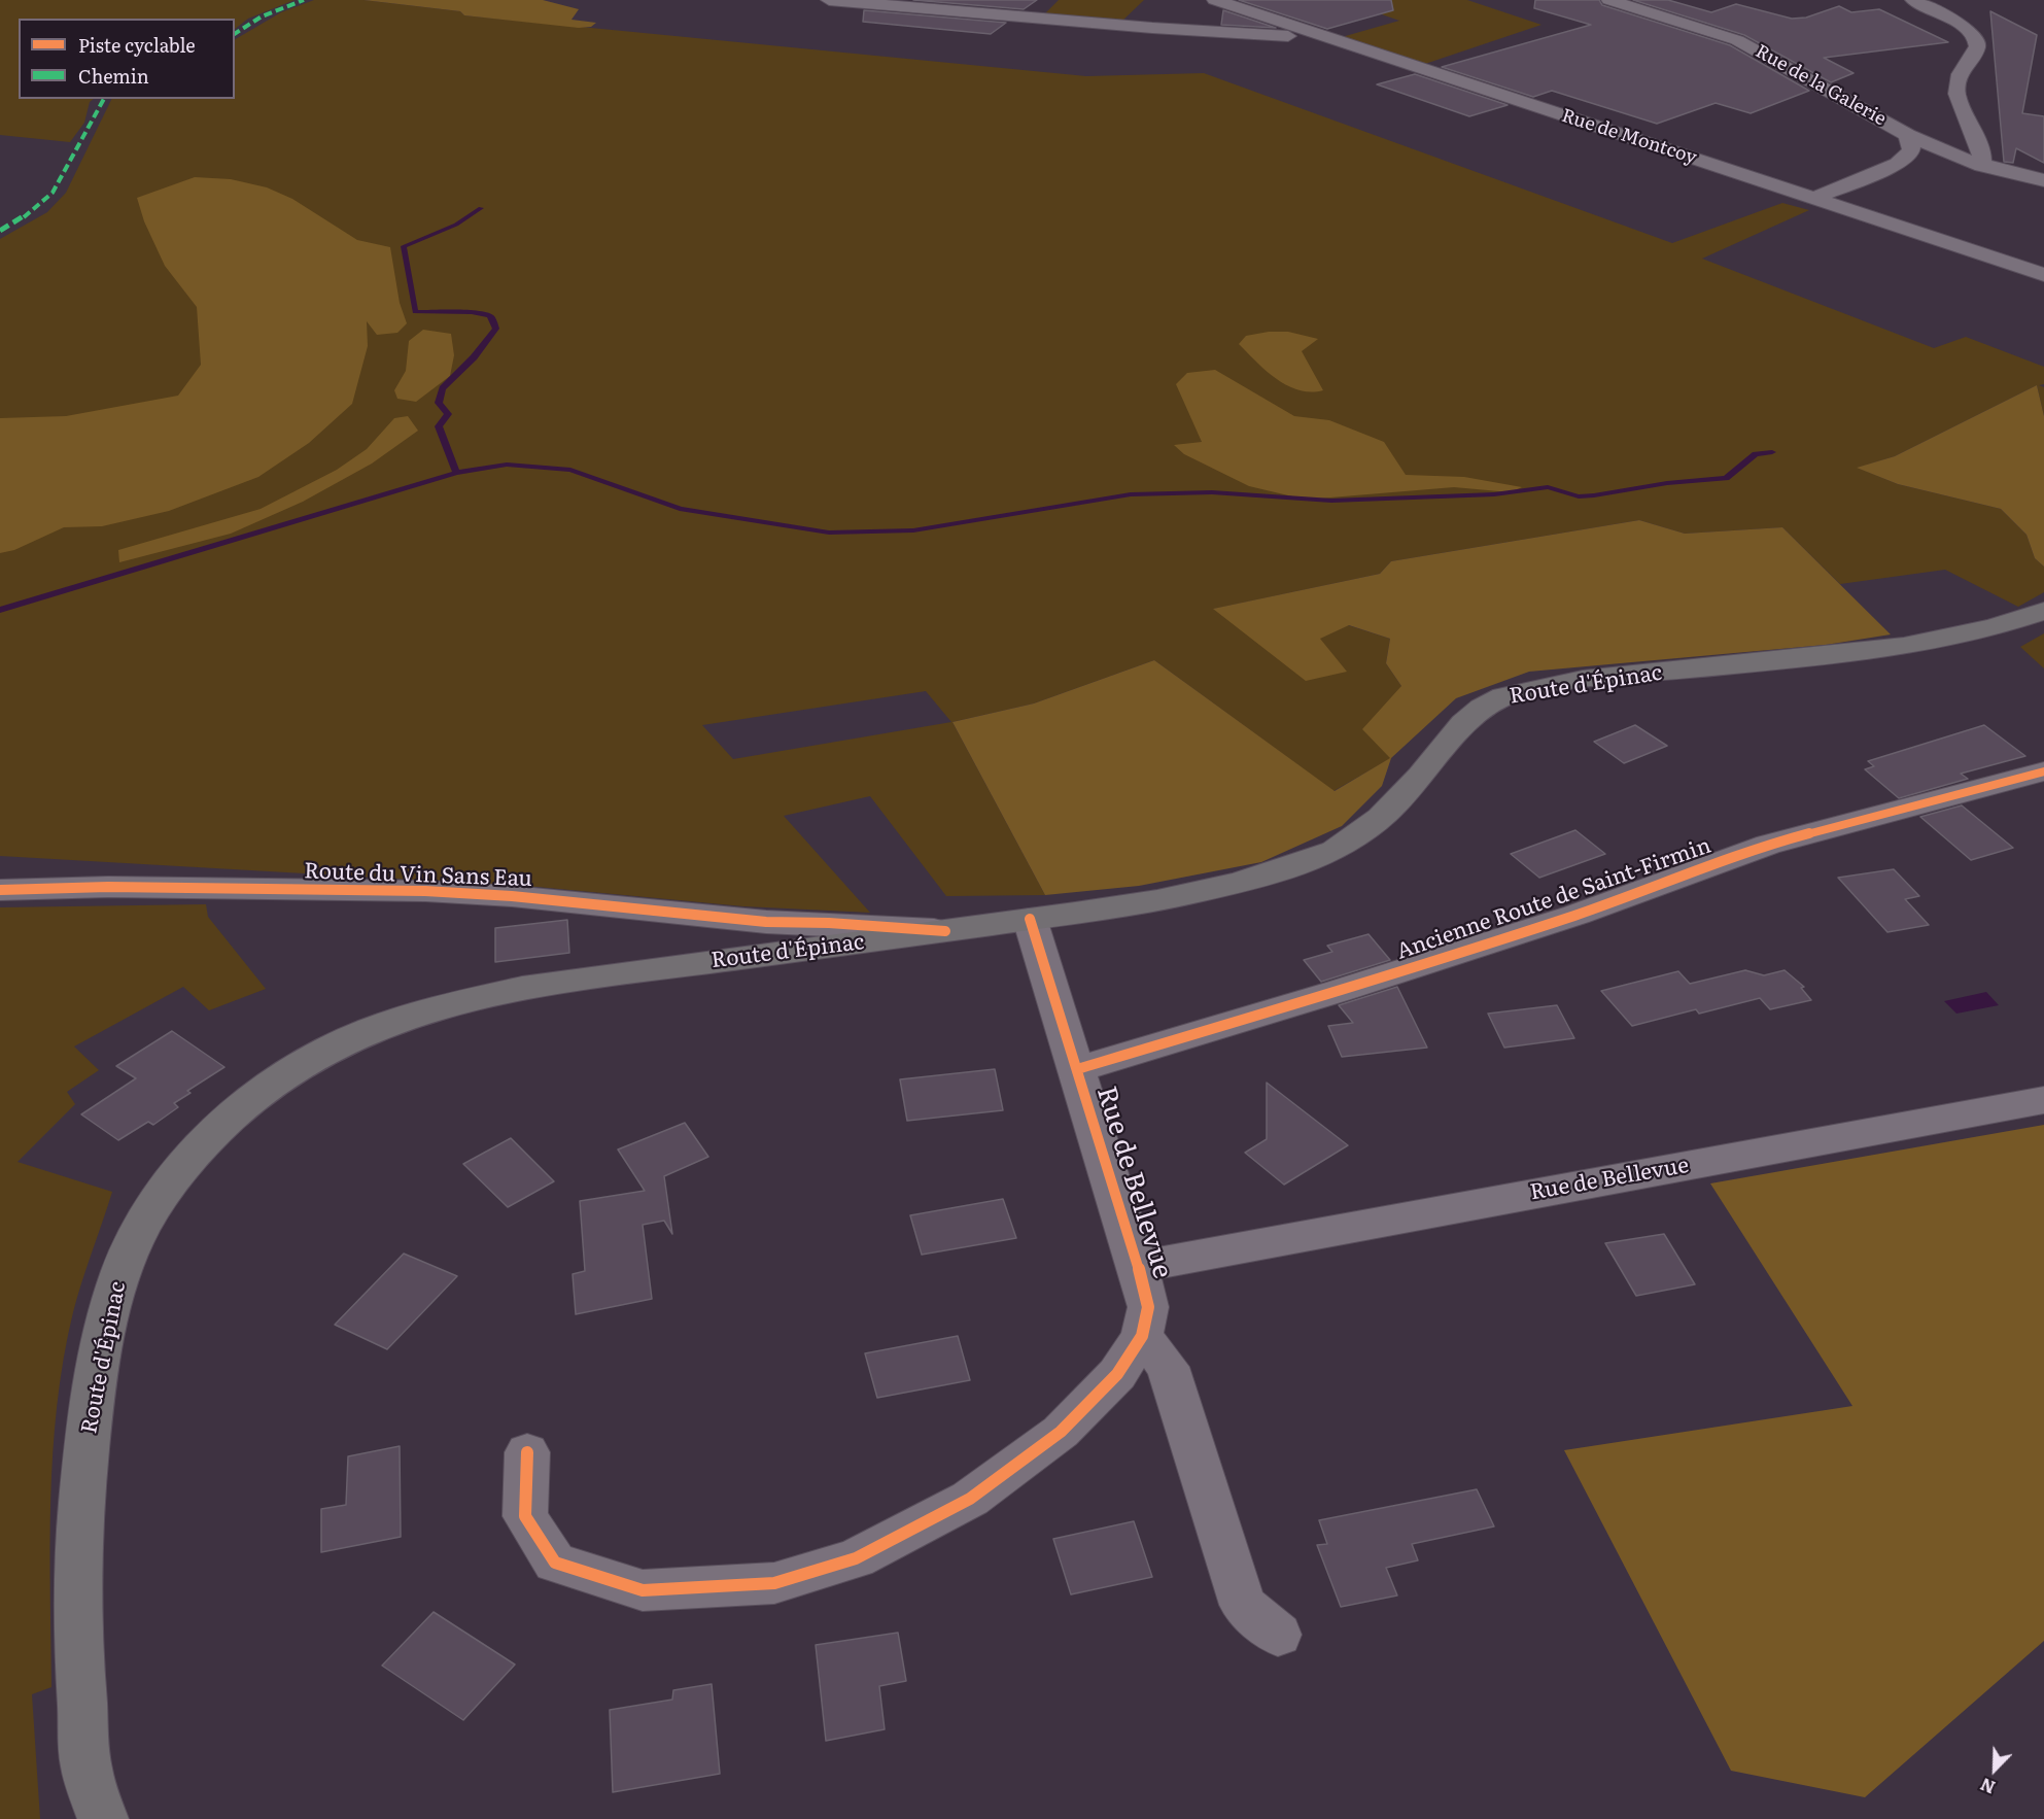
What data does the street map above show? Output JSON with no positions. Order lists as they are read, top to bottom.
{
  "streets": {
    "main road": ["Route d'Épinac"],
    "street": [
      "Rue de la Galerie",
      "Rue de Montcoy",
      "Route du Vin Sans Eau",
      "Ancienne Route de Saint-Firmin",
      "Rue de Bellevue"
    ]
  },
  "crossings": [
    ["Rue de la Galerie", "Rue de Montcoy"],
    ["Route d'Épinac", "Route du Vin Sans Eau"],
    ["Route d'Épinac", "Rue de Bellevue"],
    ["Ancienne Route de Saint-Firmin", "Rue de Bellevue"]
  ],
  "legend": ["Piste cyclable", "Chemin"],
  "north": "bottom left"
}
